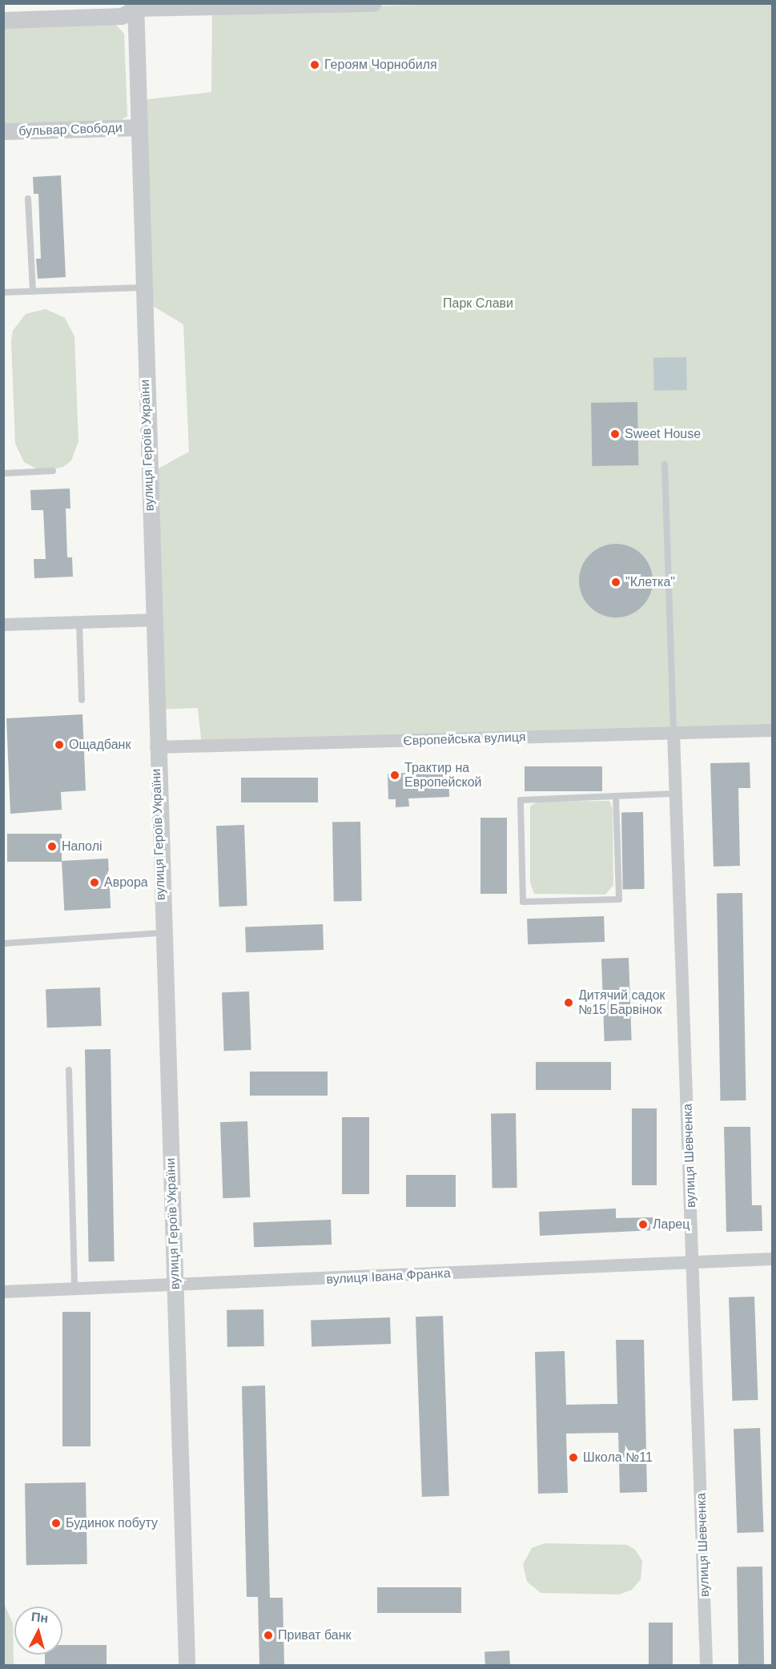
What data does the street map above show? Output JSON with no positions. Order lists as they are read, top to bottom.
{
  "streets": {
    "street": [
      "бульвар Свободи",
      "вулиця Героїв України",
      "Європейська вулиця",
      "вулиця Шевченка",
      "вулиця Івана Франка"
    ]
  },
  "crossings": [
    ["бульвар Свободи", "вулиця Героїв України"],
    ["вулиця Героїв України", "Європейська вулиця"],
    ["вулиця Героїв України", "вулиця Івана Франка"],
    ["Європейська вулиця", "вулиця Шевченка"],
    ["вулиця Шевченка", "вулиця Івана Франка"]
  ],
  "parks": ["Парк Слави"],
  "places": [
    "Героям Чорнобиля",
    "Sweet House",
    "\"Клетка\"",
    "Ощадбанк",
    "Трактир на Европейской",
    "Наполі",
    "Аврора",
    "Дитячий садок №15 Барвінок",
    "Ларец",
    "Школа №11",
    "Будинок побуту",
    "Приват банк"
  ],
  "north": "top"
}
